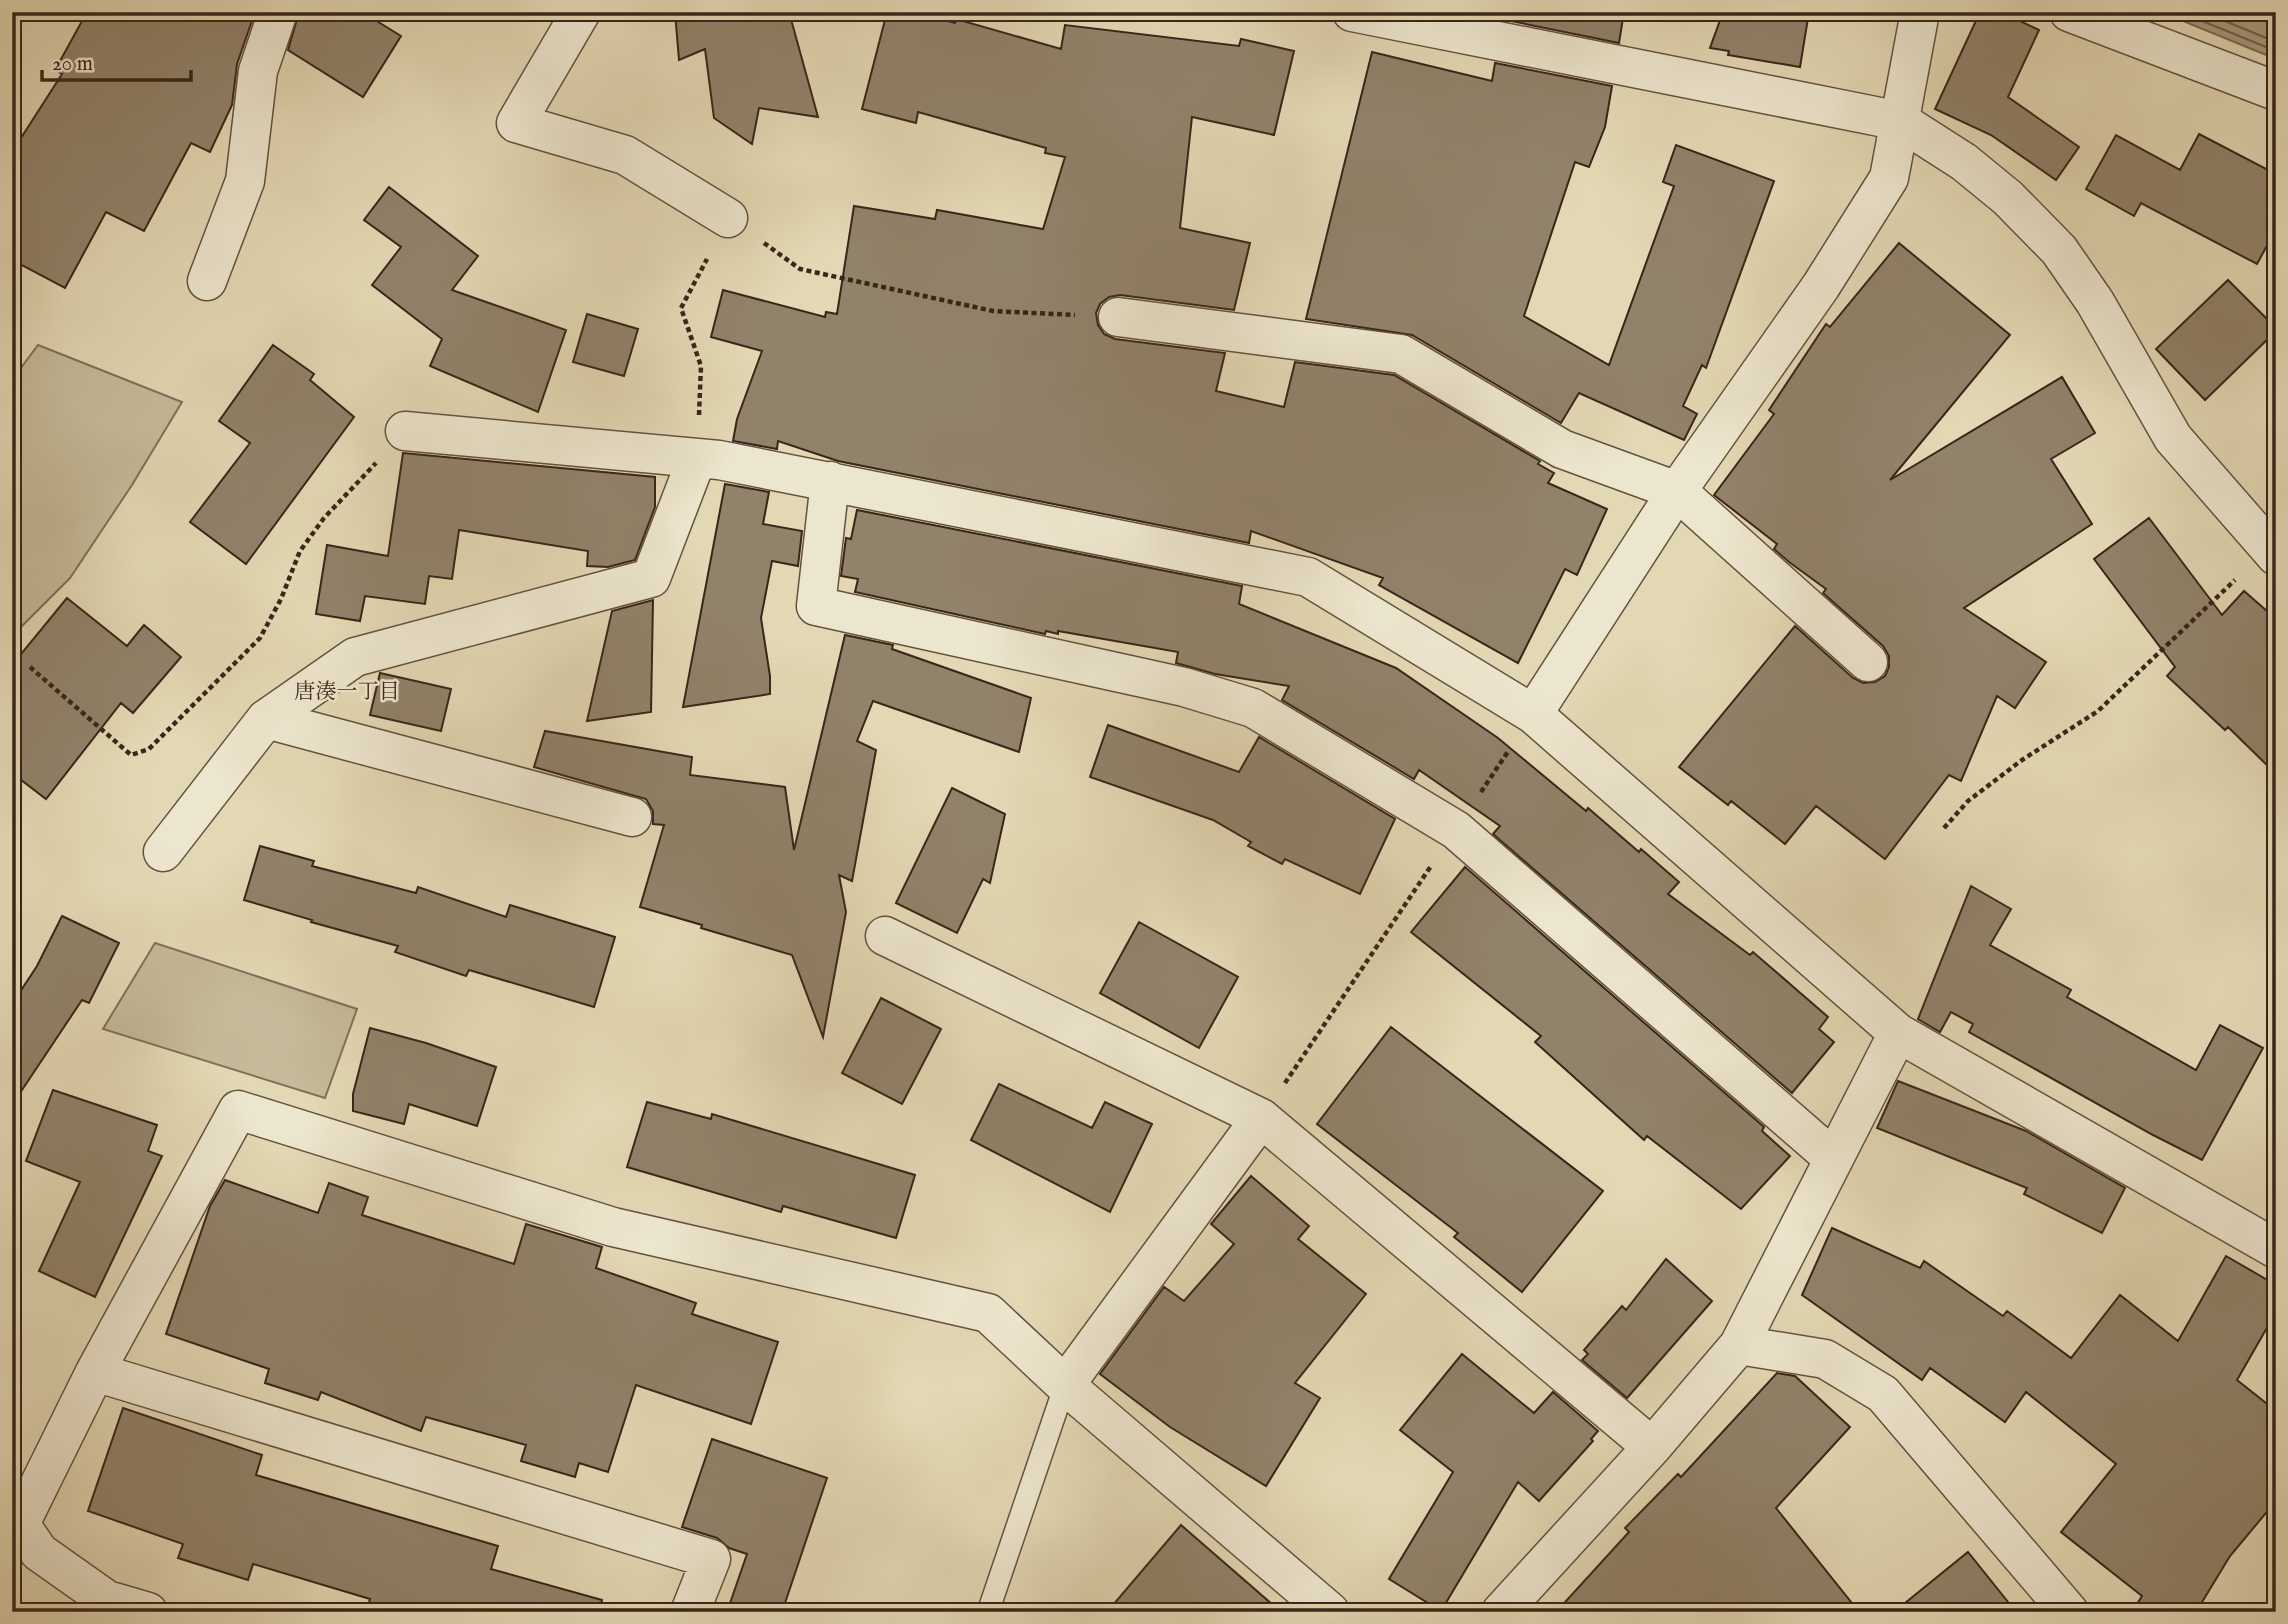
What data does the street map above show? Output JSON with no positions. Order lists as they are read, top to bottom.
{
  "districts": ["唐湊一丁目"],
  "scale_bar": "20 m"
}
